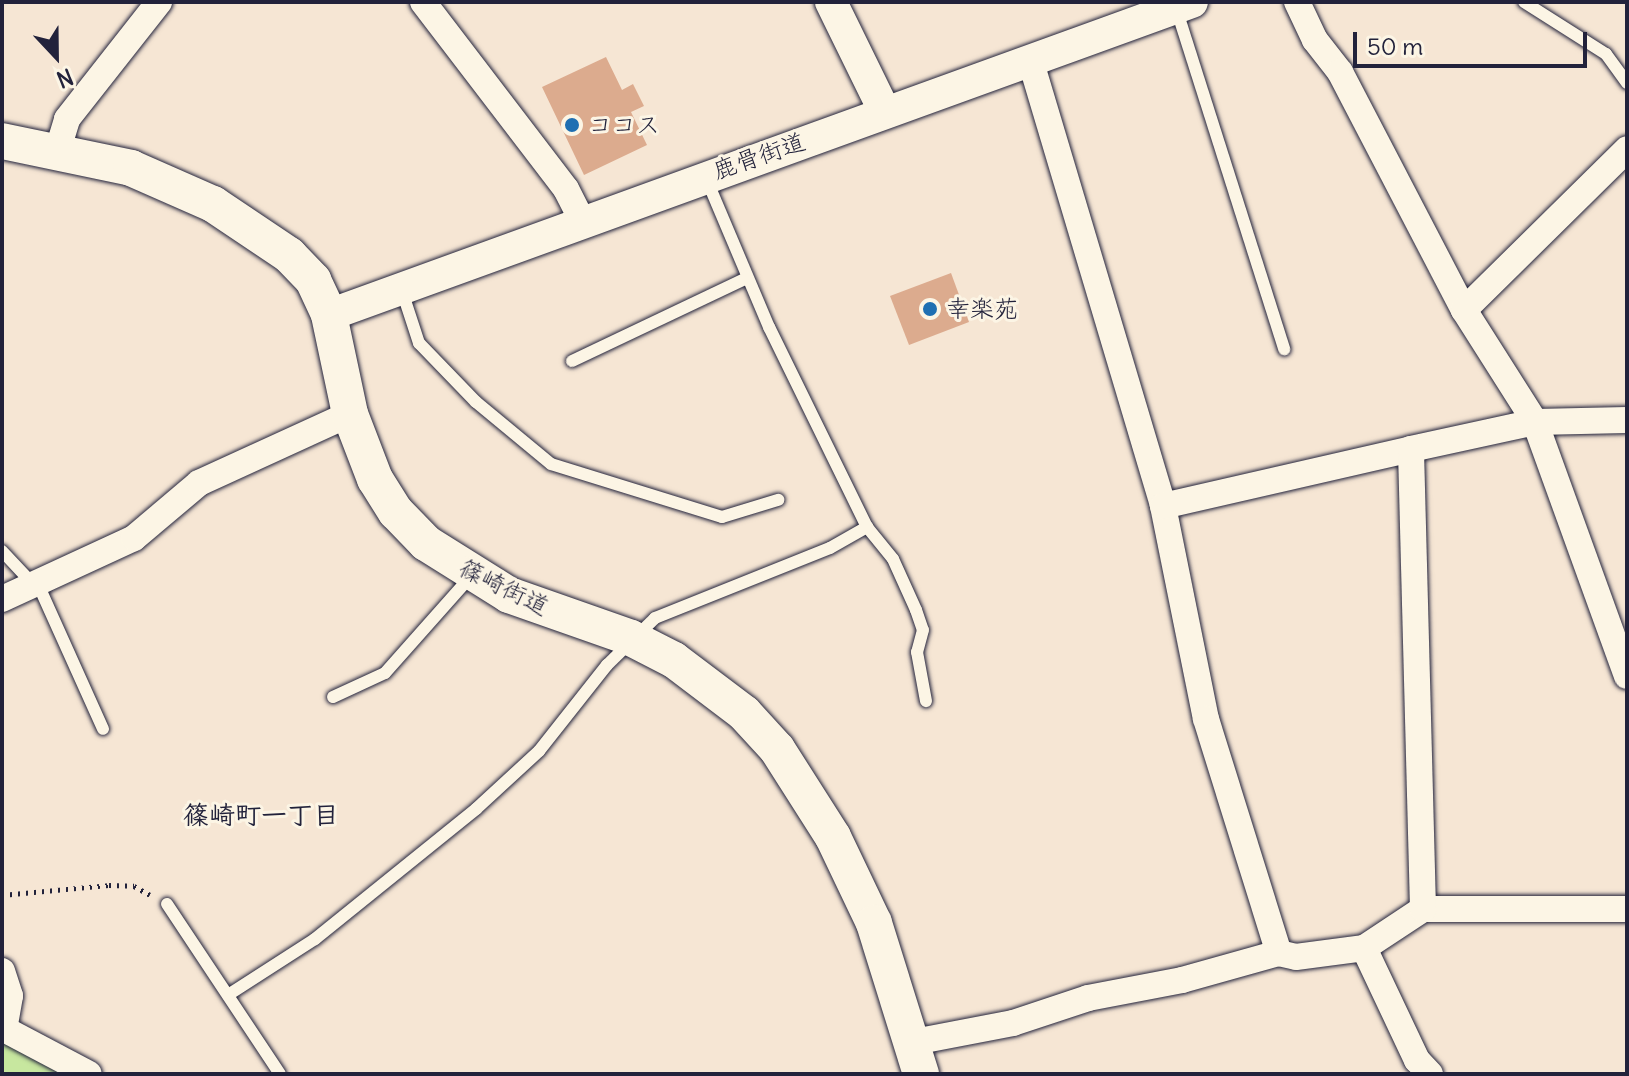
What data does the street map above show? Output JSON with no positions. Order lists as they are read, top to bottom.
{
  "streets": {
    "main road": ["篠崎街道"],
    "street": ["鹿骨街道"]
  },
  "crossings": [
    ["鹿骨街道", "篠崎街道"]
  ],
  "districts": ["篠崎町一丁目"],
  "places": ["ココス", "幸楽苑"],
  "scale_bar": "50 m",
  "north": "bottom"
}
